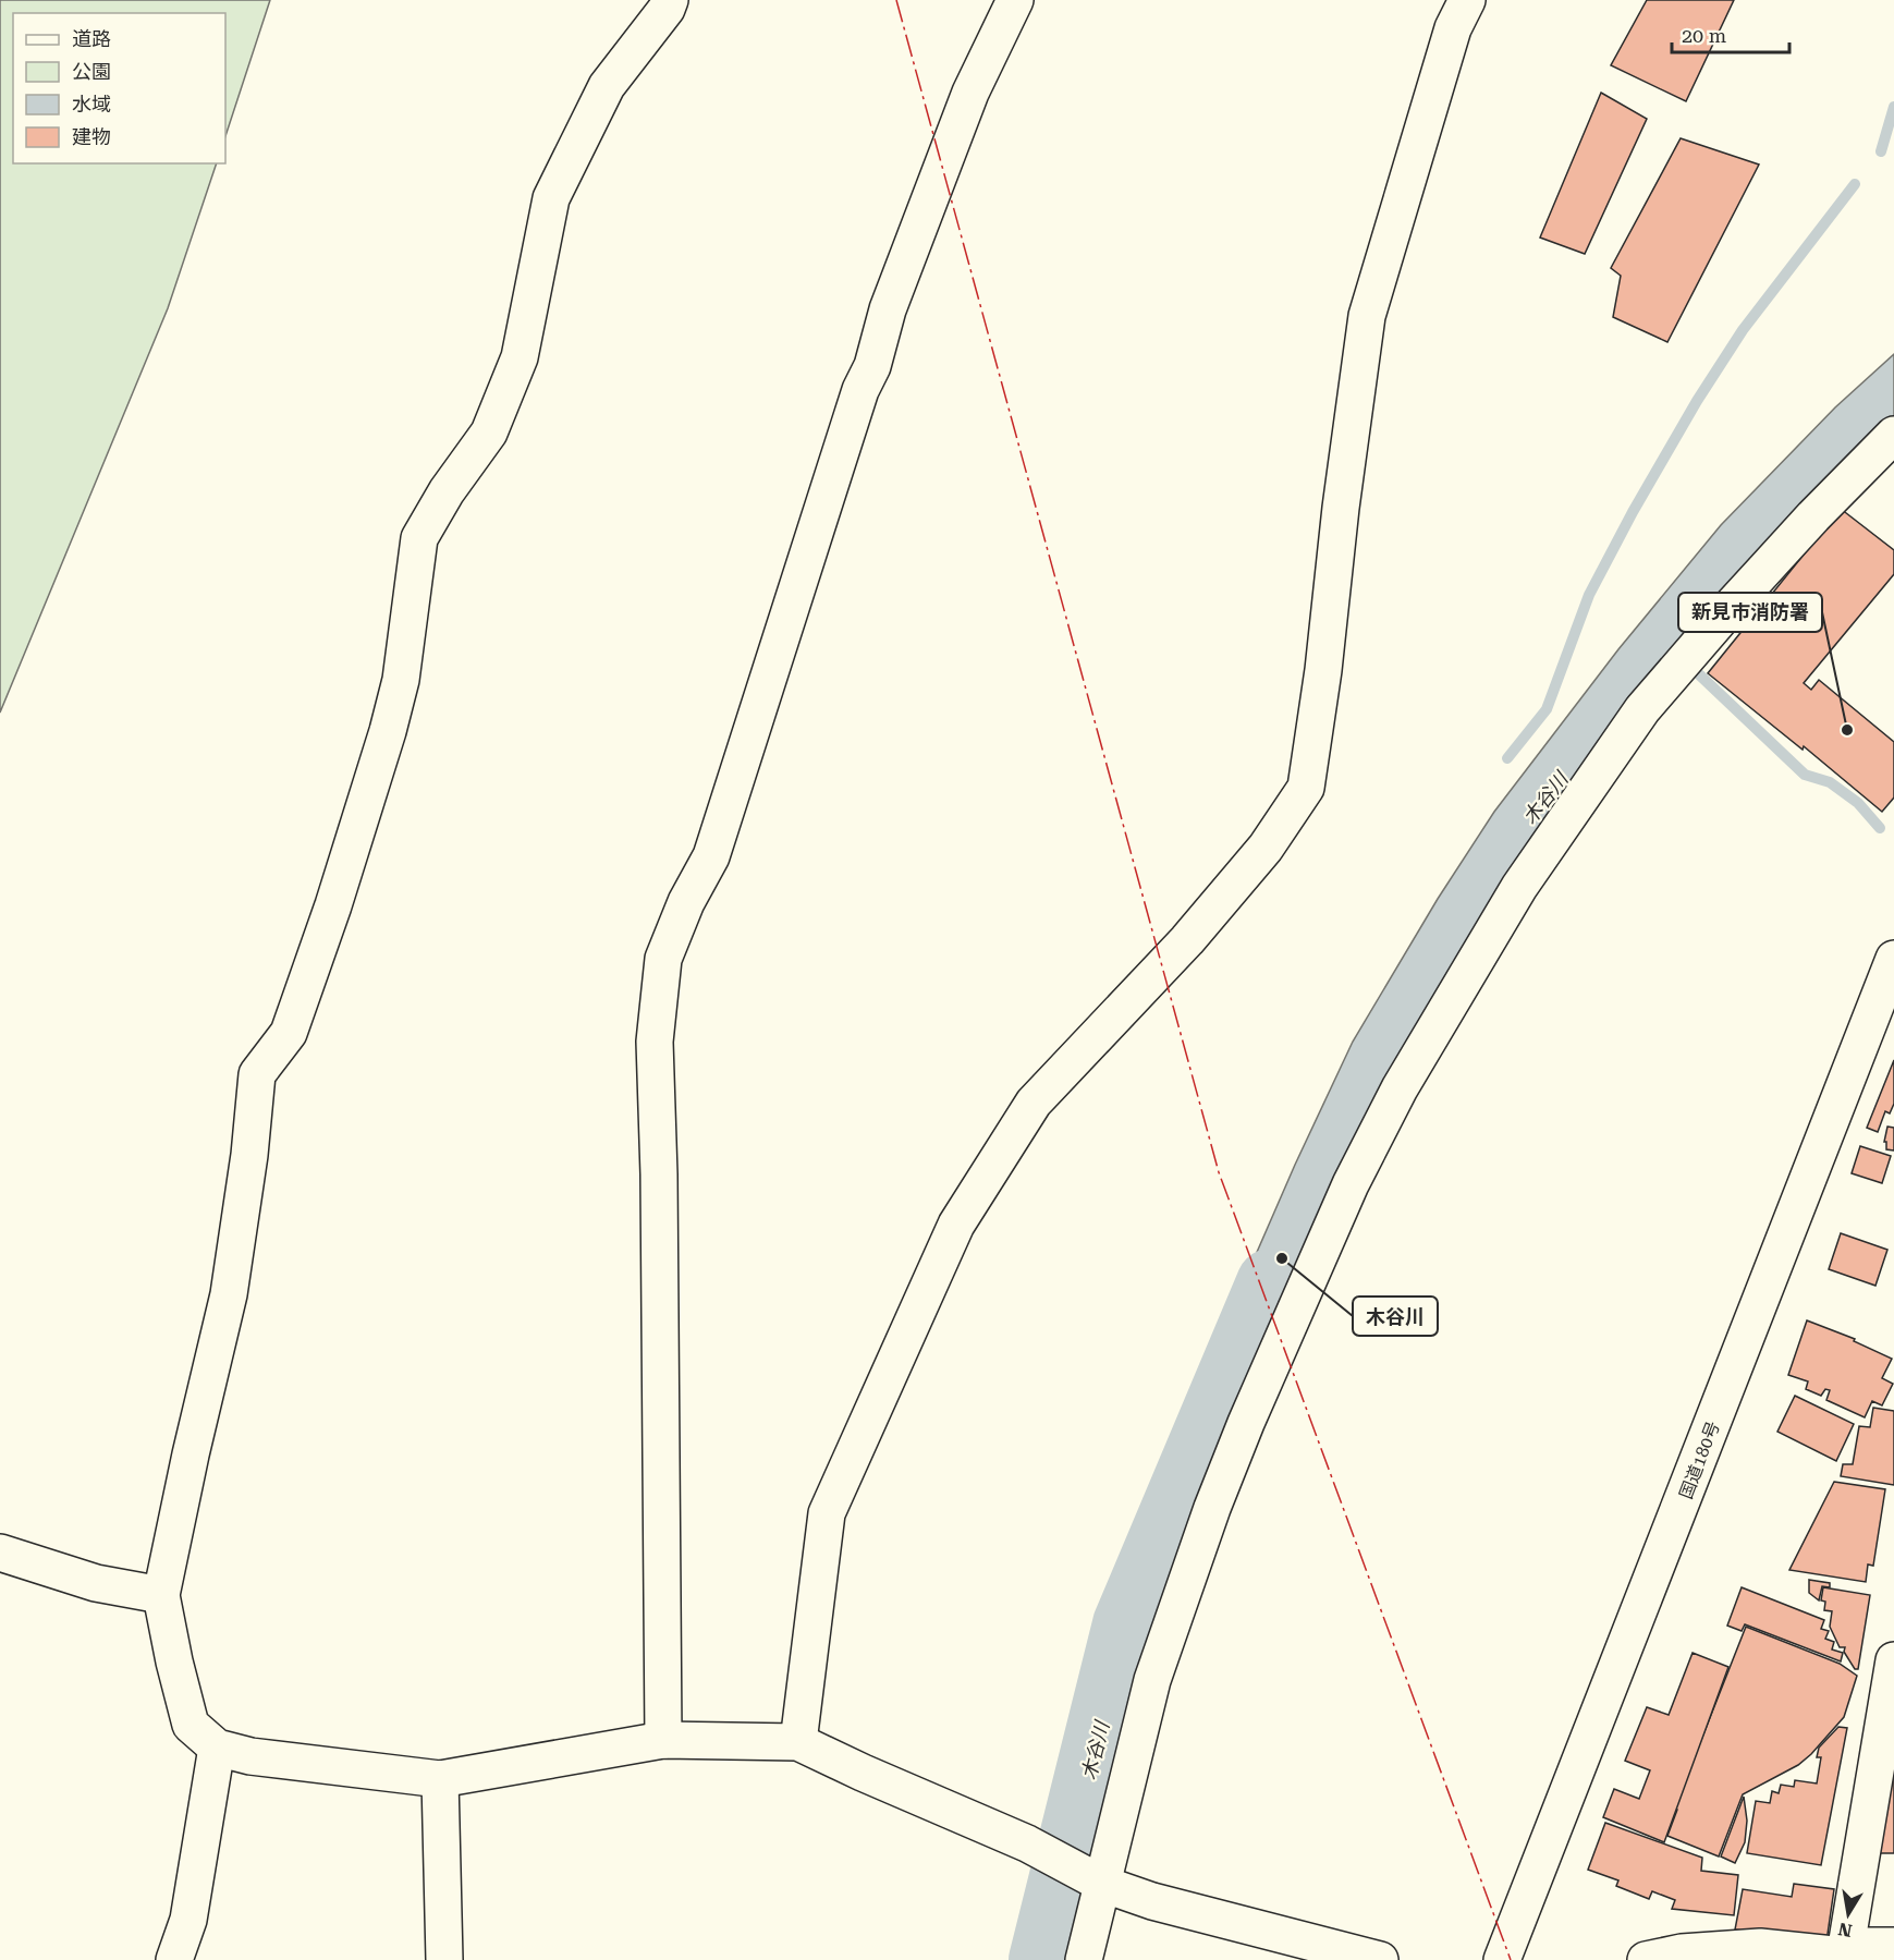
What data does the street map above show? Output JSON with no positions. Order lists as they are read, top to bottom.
{
  "streets": {
    "main road": ["国道180号"]
  },
  "water": ["木谷川"],
  "places": ["新見市消防署", "木谷川"],
  "legend": [
    "道路",
    "公園",
    "水域",
    "建物"
  ],
  "scale_bar": "20 m",
  "north": "bottom"
}
